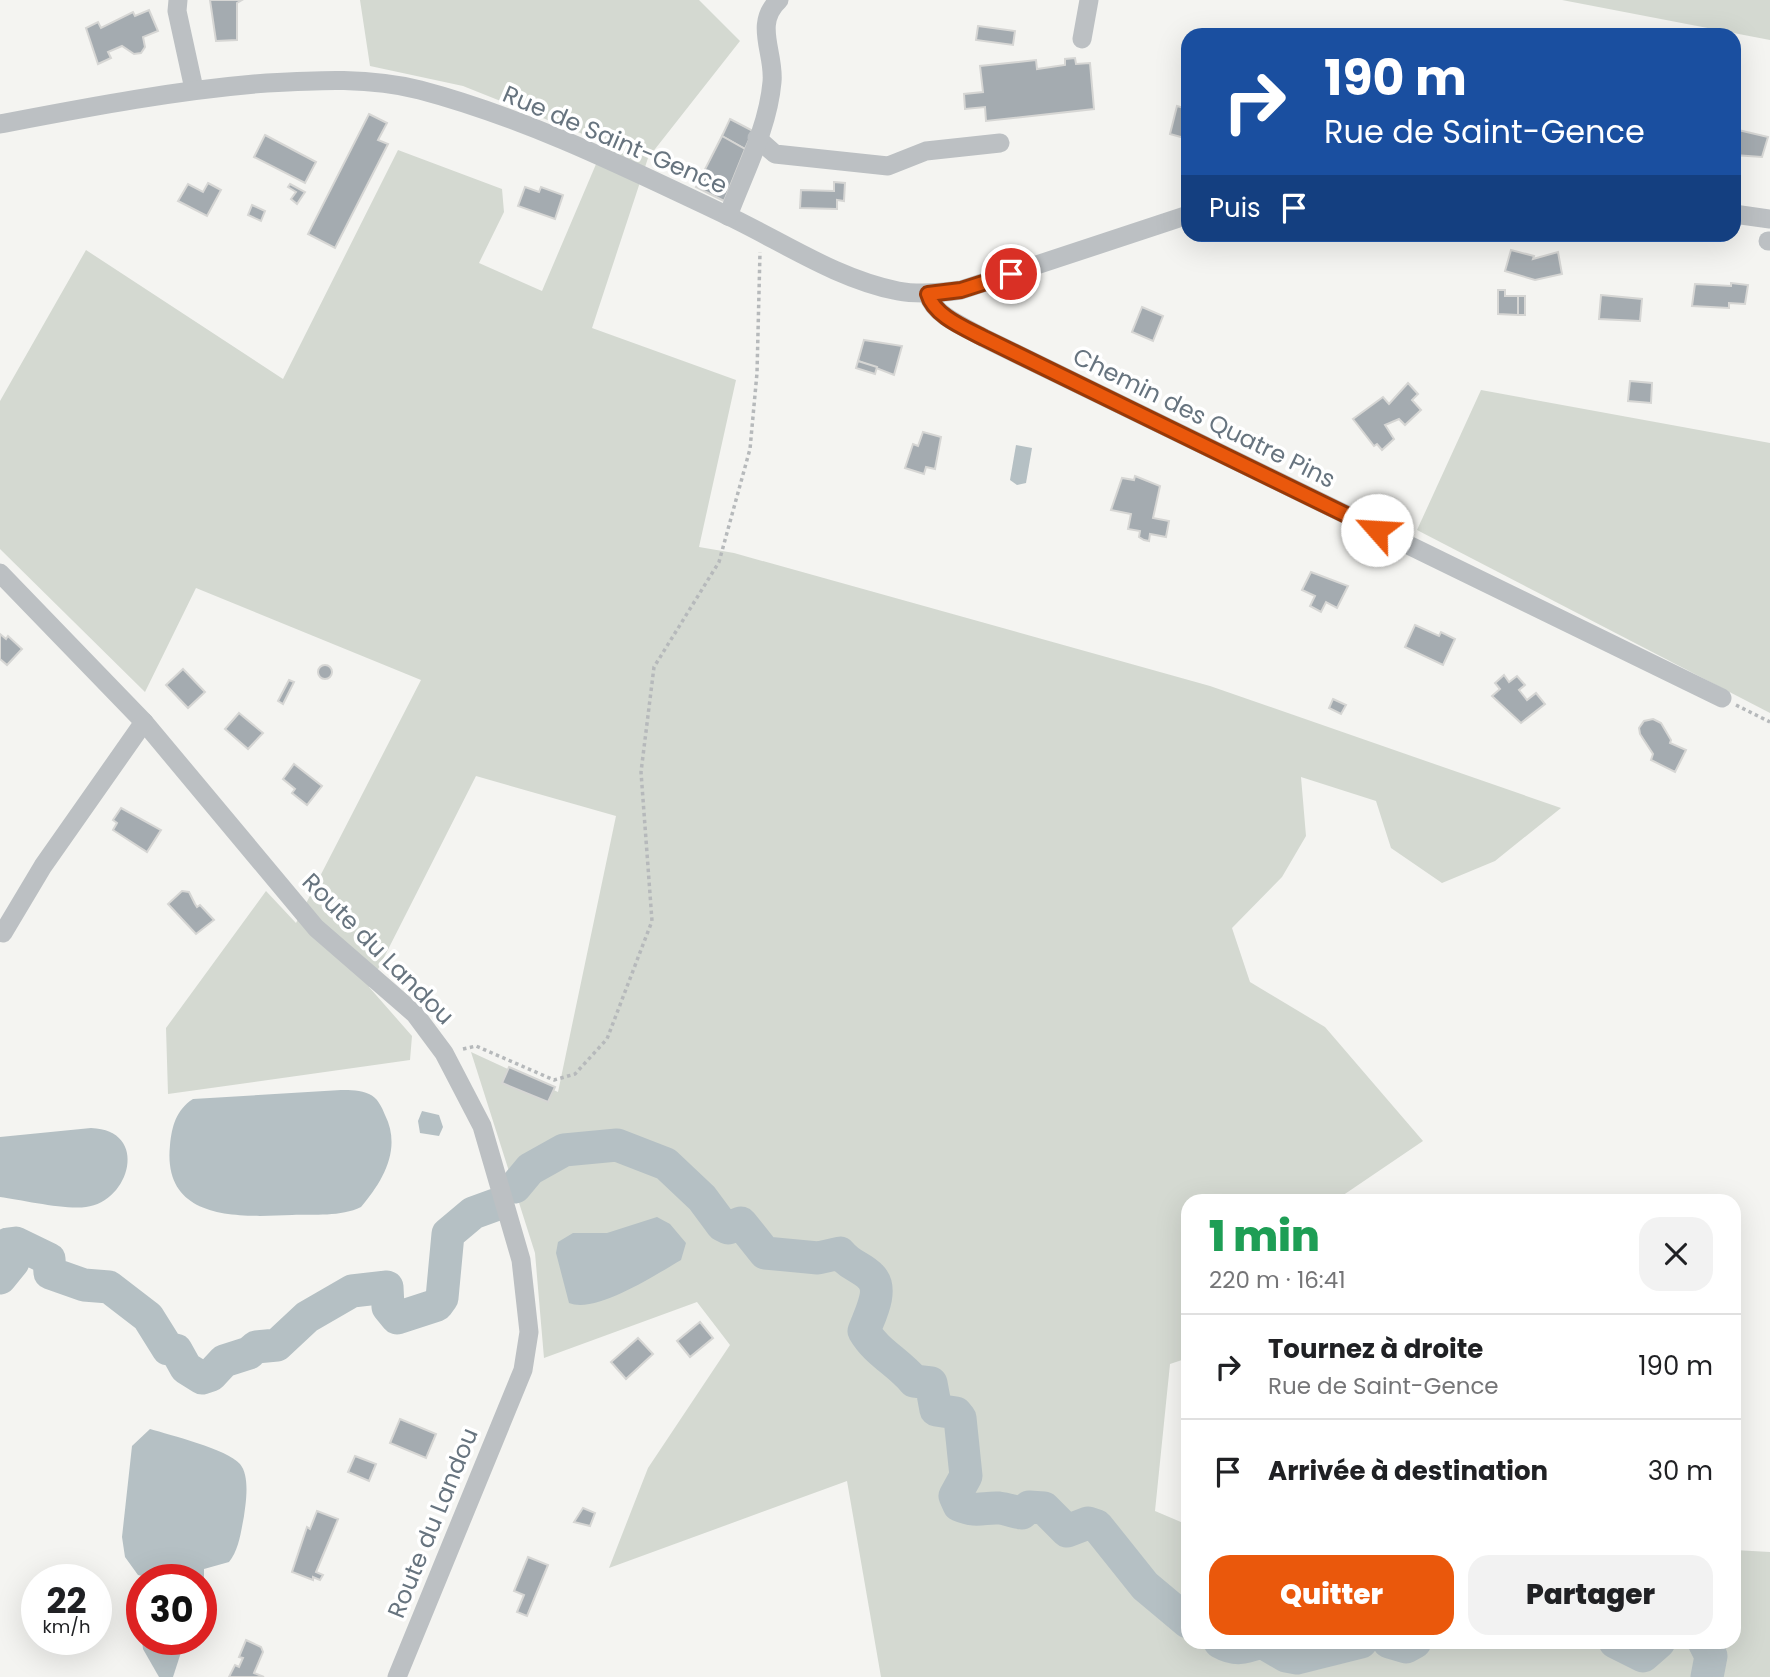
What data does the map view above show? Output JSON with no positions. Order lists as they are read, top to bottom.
{
  "streets": {
    "street": ["Rue de Saint-Gence", "Chemin des Quatre Pins", "Route du Landou"]
  },
  "crossings": [
    ["Rue de Saint-Gence", "Chemin des Quatre Pins"]
  ],
  "page": {
    "turn": ["190 m", "Rue de Saint-Gence"],
    "then": "Puis",
    "heading": ["1 min", "220 m · 16:41"],
    "list": [
      {
        "name": "Tournez à droite",
        "note": "Rue de Saint-Gence",
        "value": "190 m"
      },
      {
        "name": "Arrivée à destination",
        "value": "30 m"
      }
    ],
    "buttons": ["Quitter", "Partager"],
    "speed": "22 km/h",
    "limit": "30"
  }
}
